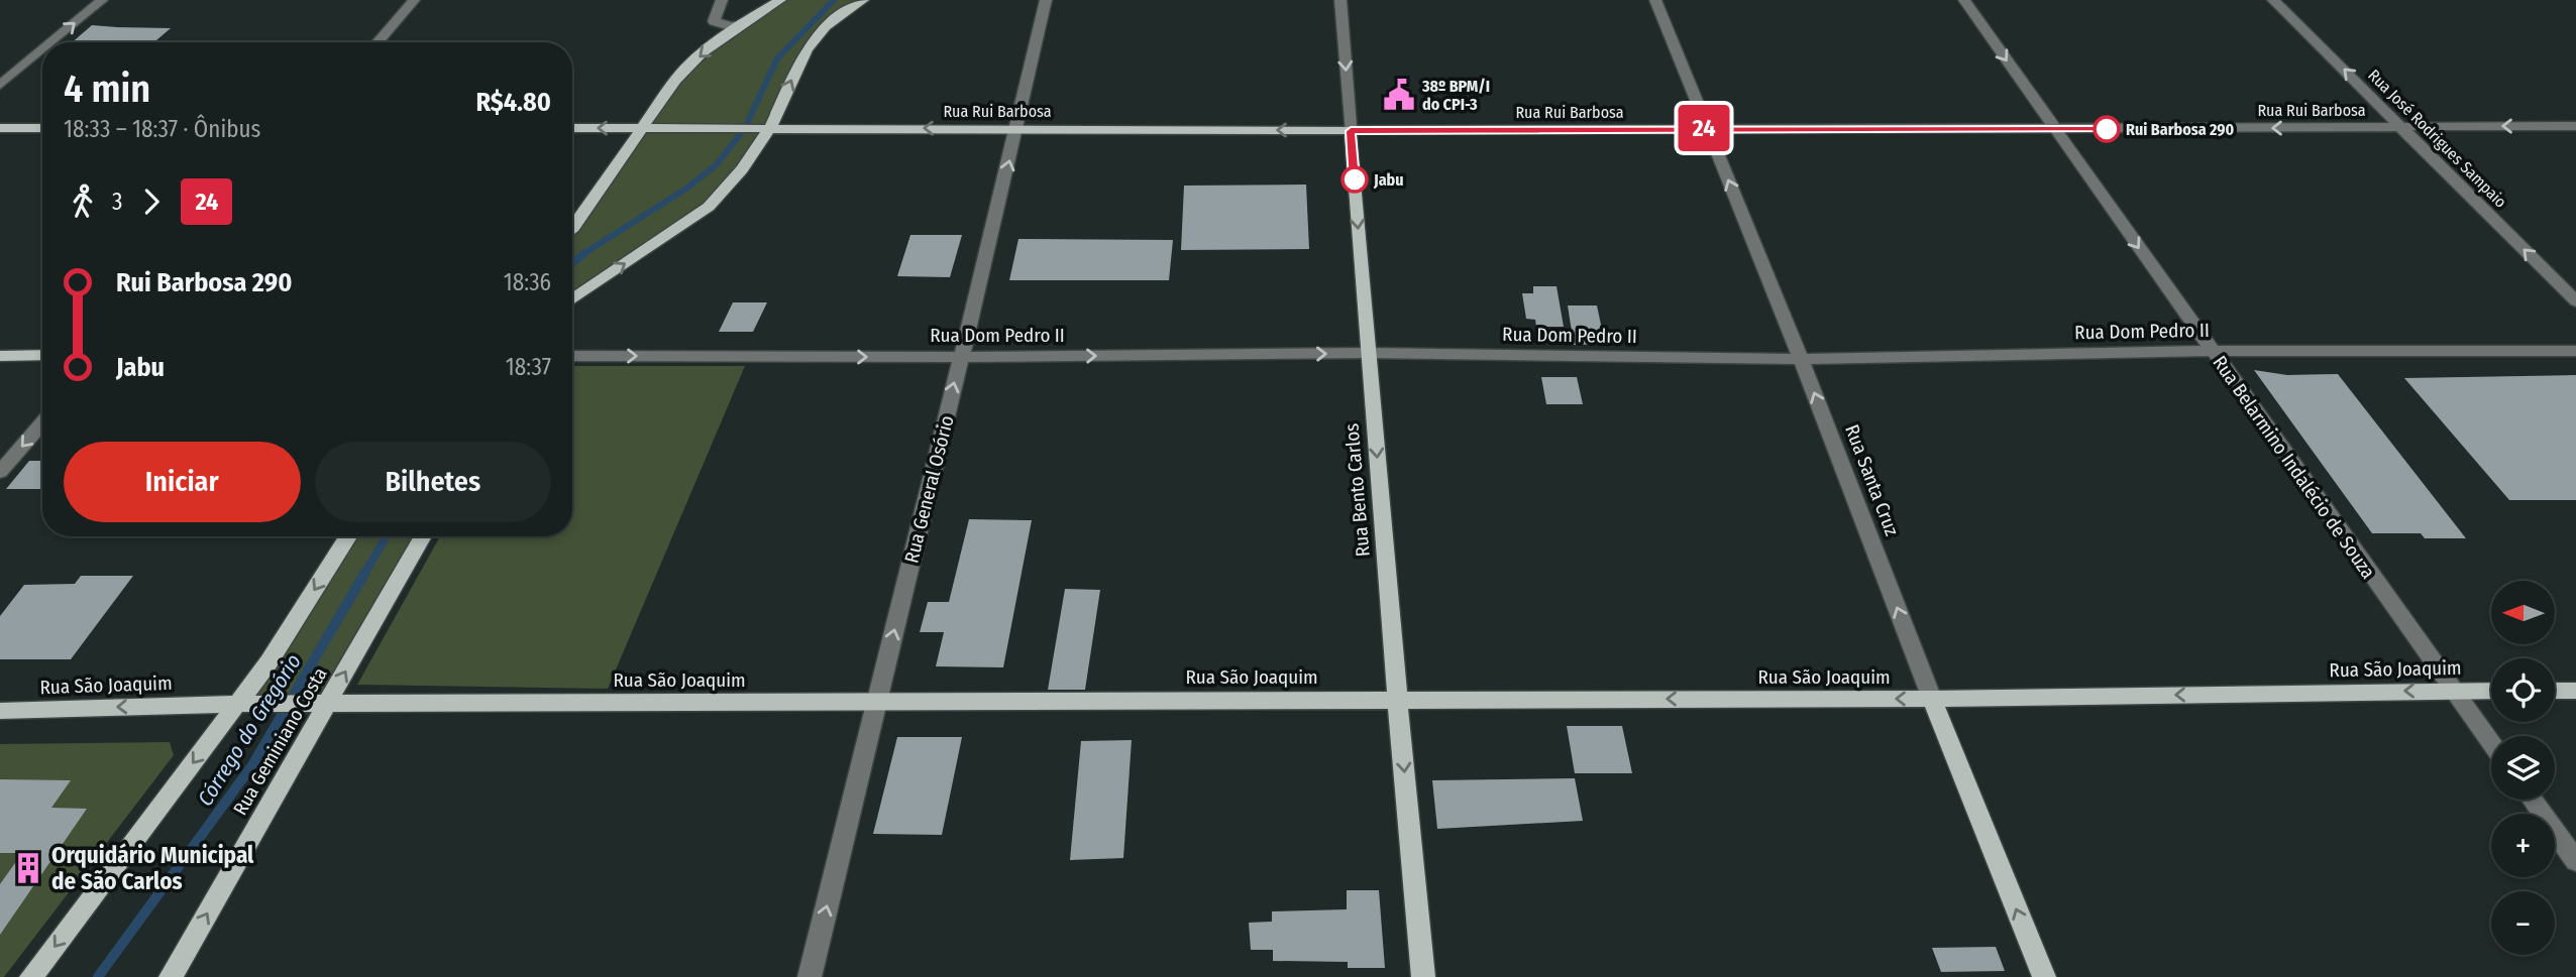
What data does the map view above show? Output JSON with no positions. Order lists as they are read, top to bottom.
{
  "streets": {
    "main road": [
      "Rua Rui Barbosa",
      "Rua Santa Cruz",
      "Rua Bento Carlos",
      "Rua São Joaquim",
      "Rua Geminiano Costa"
    ],
    "street": [
      "Rua José Rodrigues Sampaio",
      "Rua Dom Pedro II",
      "Rua Belarmino Indalécio de Souza",
      "Rua General Osório"
    ]
  },
  "crossings": [
    ["Rua Rui Barbosa", "Rua José Rodrigues Sampaio"],
    ["Rua Rui Barbosa", "Rua Belarmino Indalécio de Souza"],
    ["Rua Rui Barbosa", "Rua Santa Cruz"],
    ["Rua Rui Barbosa", "Rua General Osório"],
    ["Rua Rui Barbosa", "Rua Bento Carlos"],
    ["Rua Dom Pedro II", "Rua Belarmino Indalécio de Souza"],
    ["Rua Dom Pedro II", "Rua Santa Cruz"],
    ["Rua Dom Pedro II", "Rua General Osório"],
    ["Rua Dom Pedro II", "Rua Bento Carlos"],
    ["Rua Belarmino Indalécio de Souza", "Rua São Joaquim"],
    ["Rua Santa Cruz", "Rua São Joaquim"],
    ["Rua General Osório", "Rua São Joaquim"],
    ["Rua Bento Carlos", "Rua São Joaquim"],
    ["Rua São Joaquim", "Rua Geminiano Costa"]
  ],
  "one_way": [
    "Rua Rui Barbosa",
    "Rua José Rodrigues Sampaio",
    "Rua Dom Pedro II",
    "Rua Belarmino Indalécio de Souza",
    "Rua Santa Cruz",
    "Rua General Osório",
    "Rua Bento Carlos",
    "Rua São Joaquim"
  ],
  "water": ["Córrego do Gregório"],
  "places": {
    "public building": ["38º BPM/I do CPI-3"],
    "other": ["Rui Barbosa 290", "Jabu"],
    "building": ["Orquidário Municipal de São Carlos"]
  },
  "lines": ["bus line 24"],
  "north": "left",
  "page": {
    "on_map": "24",
    "heading": ["4 min", "18:33 – 18:37 · Ônibus", "R$4.80"],
    "legs": ["3", "24"],
    "list": [
      {
        "name": "Rui Barbosa 290",
        "value": "18:36"
      },
      {
        "name": "Jabu",
        "value": "18:37"
      }
    ],
    "buttons": ["Iniciar", "Bilhetes"],
    "map_buttons": ["+", "−"]
  }
}
